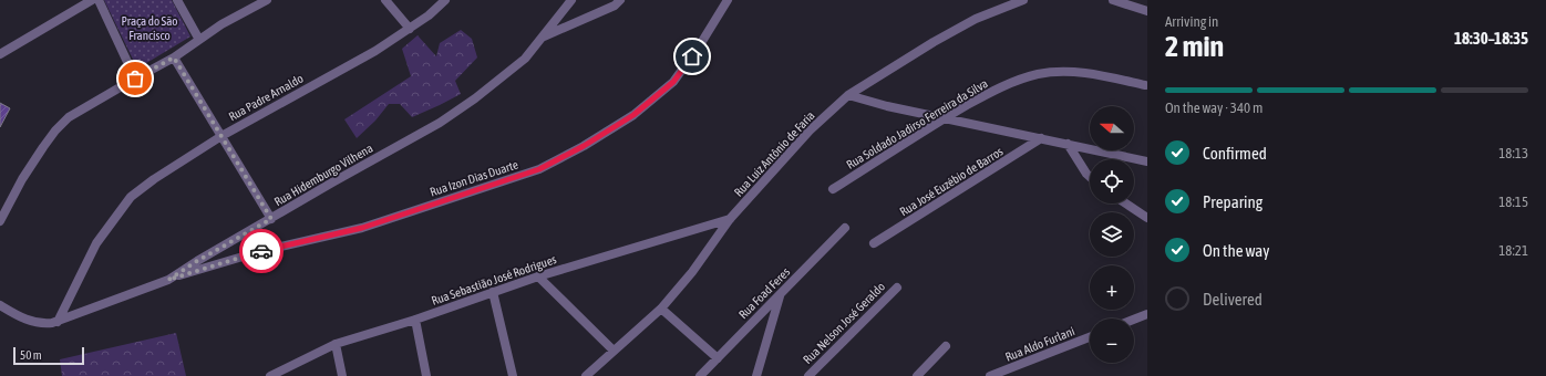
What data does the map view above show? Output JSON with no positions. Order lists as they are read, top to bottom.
{
  "streets": {
    "street": [
      "Rua Padre Arnaldo",
      "Rua Soldado Jadirso Ferreira da Silva",
      "Rua Luiz Antônio de Faria",
      "Rua Hidemburgo Vilhena",
      "Rua Izon Dias Duarte",
      "Rua José Euzébio de Barros",
      "Rua Sebastião José Rodrigues",
      "Rua Foad Feres",
      "Rua Nelson José Geraldo",
      "Rua Aldo Furlani"
    ]
  },
  "crossings": [
    ["Rua Padre Arnaldo", "Rua Hidemburgo Vilhena"],
    ["Rua Luiz Antônio de Faria", "Rua Sebastião José Rodrigues"],
    ["Rua Hidemburgo Vilhena", "Rua Izon Dias Duarte"]
  ],
  "parks": ["Praça do São Francisco"],
  "scale_bar": "50 m",
  "north": "left",
  "page": {
    "heading": ["2 min", "Arriving in", "18:30–18:35"],
    "bar": "On the way · 340 m",
    "map_buttons": ["+", "−"],
    "list": [
      ["Confirmed", "18:13"],
      ["Preparing", "18:15"],
      ["On the way", "18:21"],
      "Delivered"
    ],
    "scale": "50 m"
  }
}
